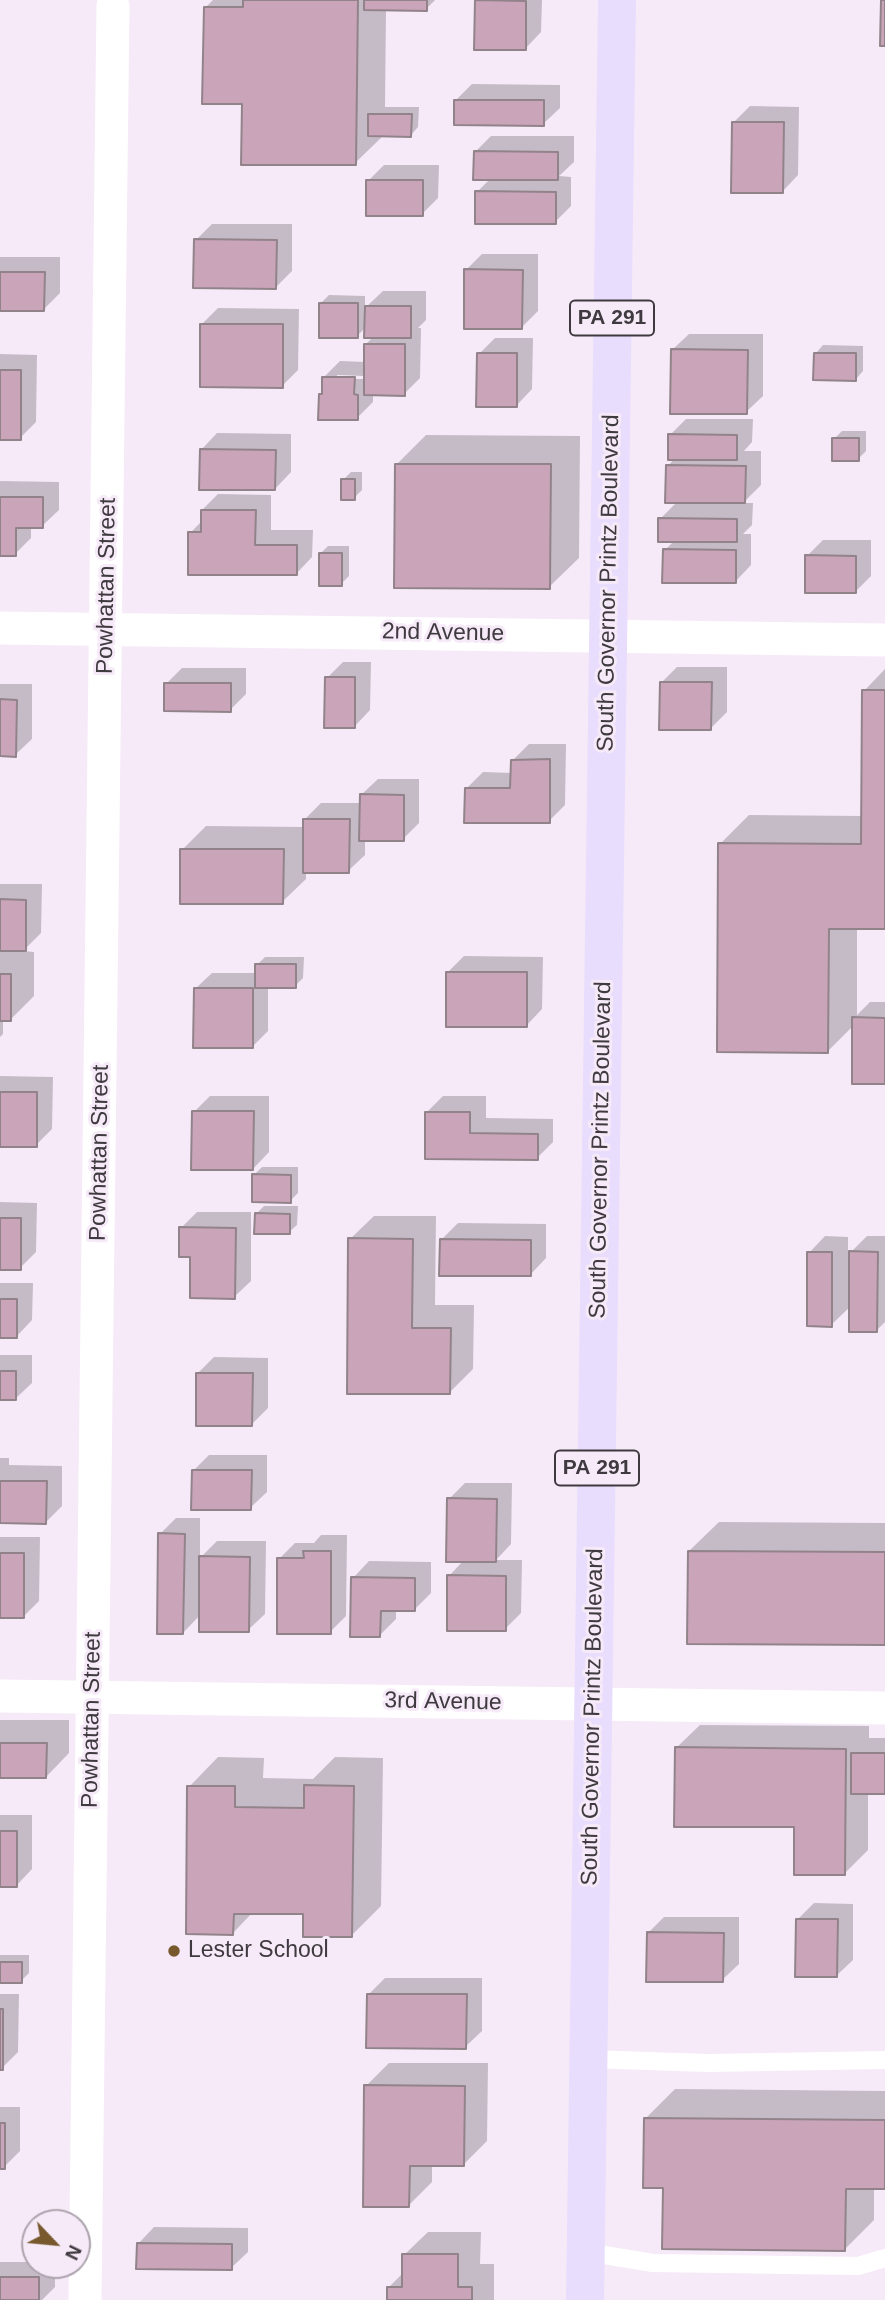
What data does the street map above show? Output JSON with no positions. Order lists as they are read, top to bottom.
{
  "streets": {
    "main road": ["PA 291", "South Governor Printz Boulevard"],
    "street": ["Powhattan Street", "2nd Avenue", "3rd Avenue"]
  },
  "crossings": [
    ["South Governor Printz Boulevard", "2nd Avenue"],
    ["South Governor Printz Boulevard", "3rd Avenue"],
    ["Powhattan Street", "2nd Avenue"],
    ["Powhattan Street", "3rd Avenue"]
  ],
  "places": ["Lester School"],
  "north": "bottom right"
}
